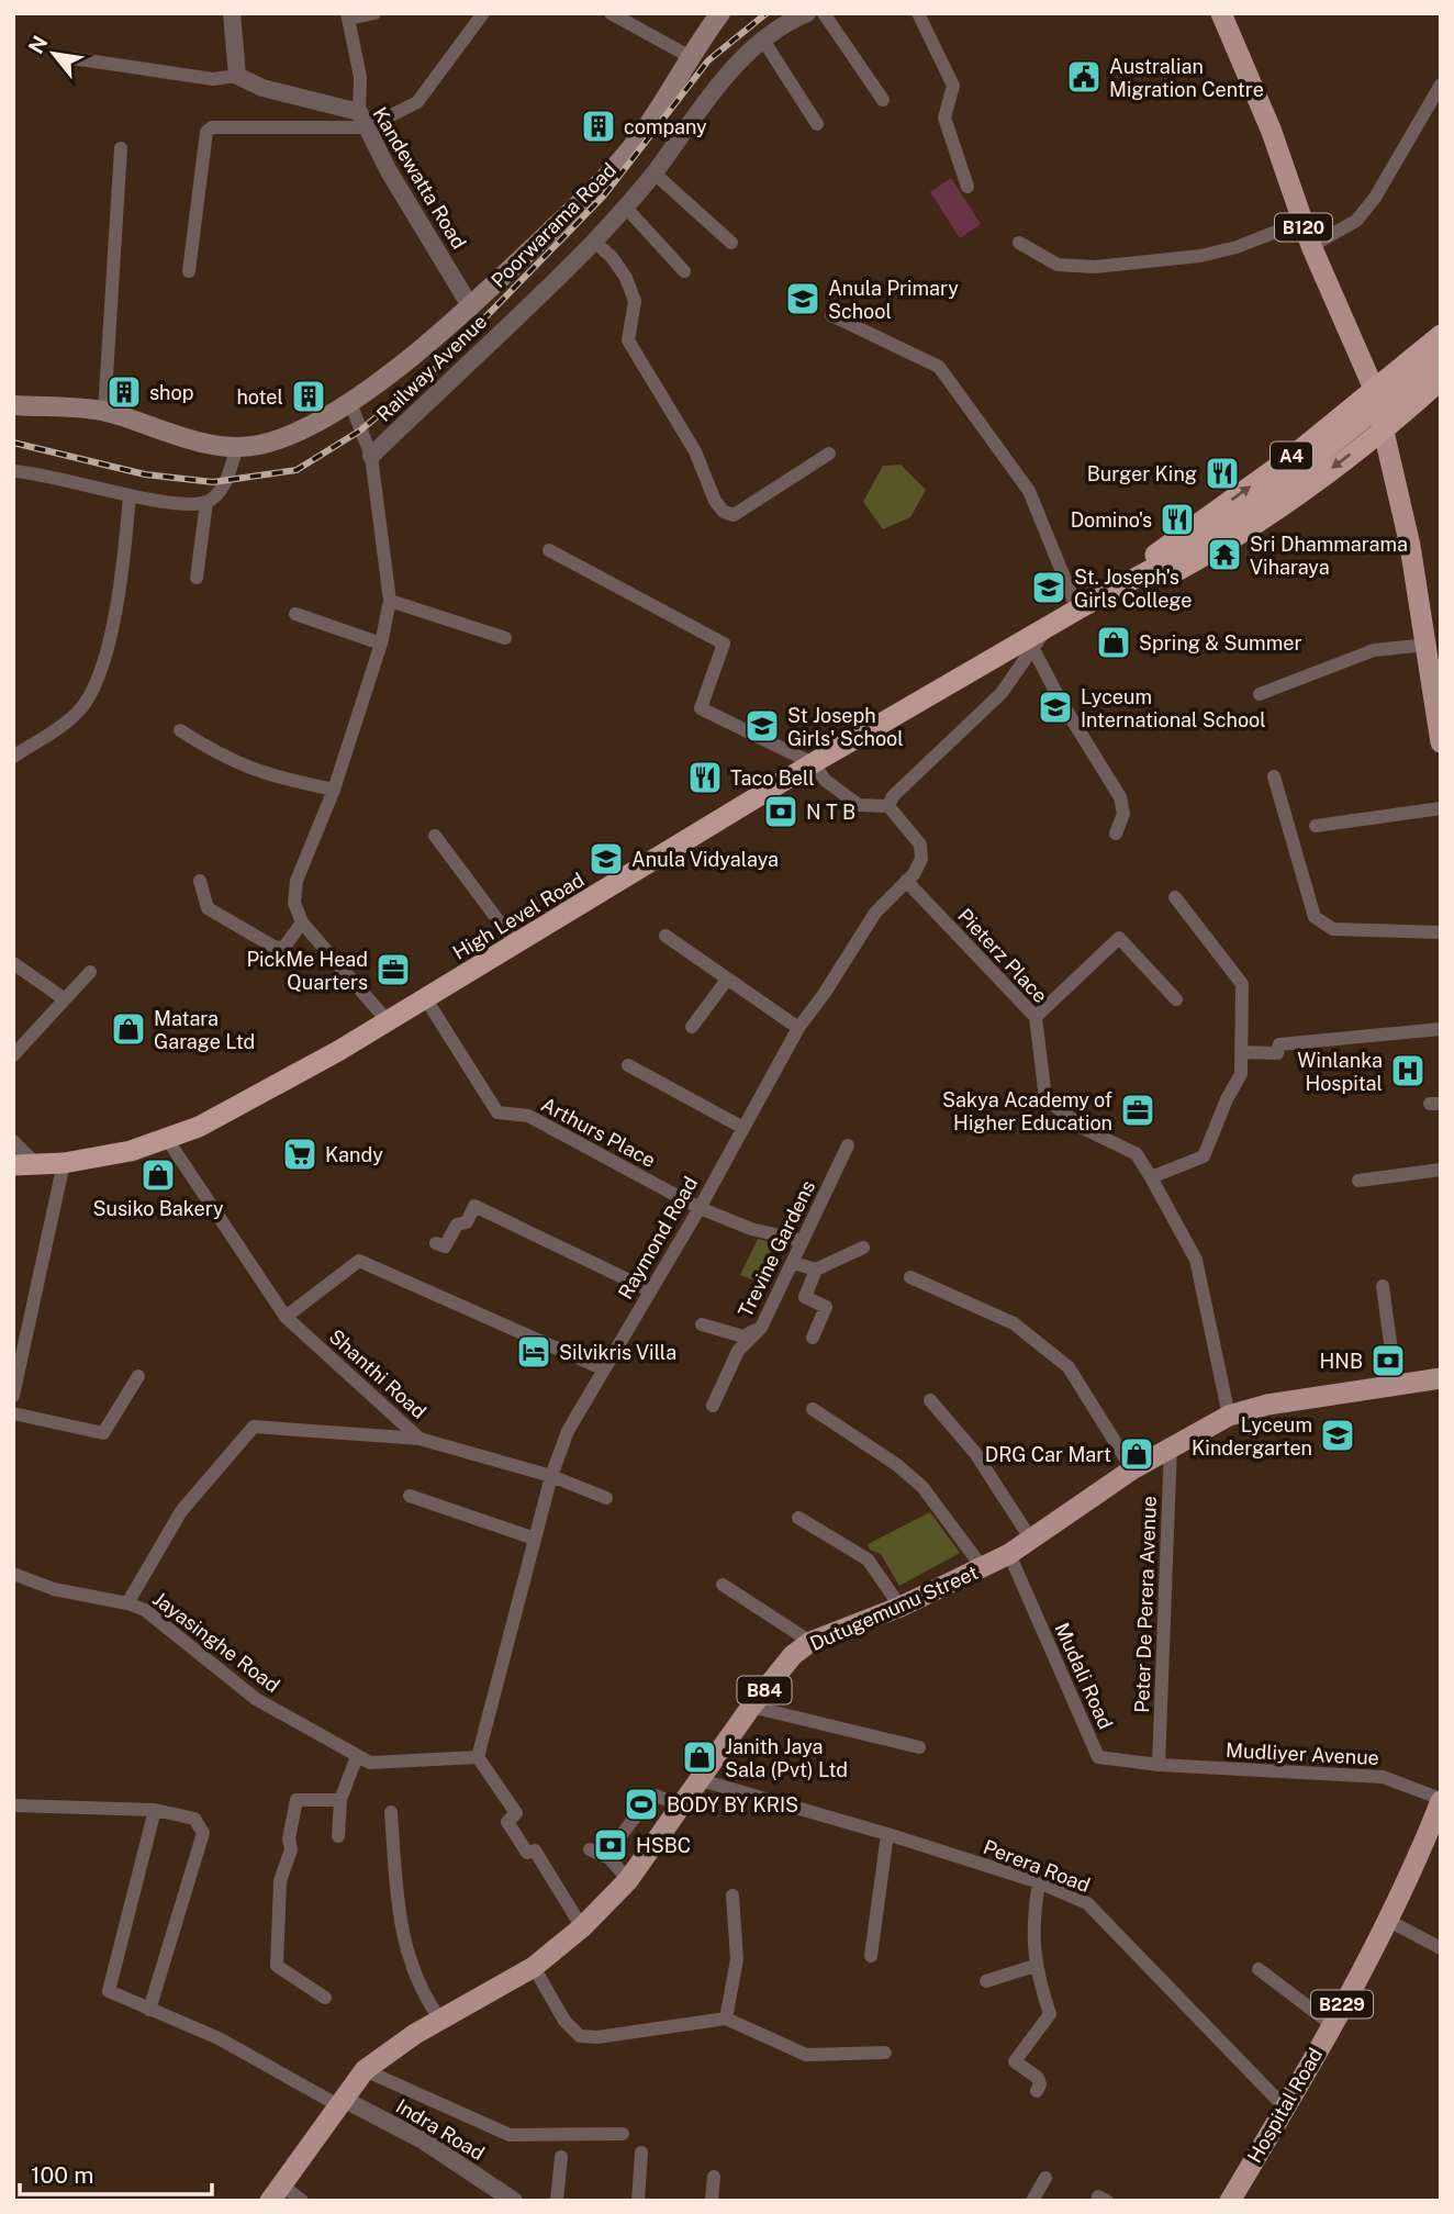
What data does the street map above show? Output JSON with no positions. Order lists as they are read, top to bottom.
{
  "streets": {
    "highway": ["A4", "High Level Road"],
    "main road": [
      "Poorwarama Road",
      "B120",
      "Dutugemunu Street",
      "B84",
      "B229",
      "Hospital Road"
    ],
    "street": [
      "Kandewatta Road",
      "Railway Avenue",
      "Pieterz Place",
      "Arthurs Place",
      "Raymond Road",
      "Trevine Gardens",
      "Shanthi Road",
      "Peter De Perera Avenue",
      "Jayasinghe Road",
      "Mudali Road",
      "Mudliyer Avenue",
      "Perera Road",
      "Indra Road"
    ]
  },
  "crossings": [
    ["Kandewatta Road", "Poorwarama Road"],
    ["Poorwarama Road", "Railway Avenue"],
    ["B120", "A4"],
    ["A4", "High Level Road"],
    ["High Level Road", "Arthurs Place"],
    ["High Level Road", "Shanthi Road"],
    ["Pieterz Place", "Raymond Road"],
    ["Pieterz Place", "Dutugemunu Street"],
    ["Arthurs Place", "Raymond Road"],
    ["Arthurs Place", "Trevine Gardens"],
    ["Raymond Road", "Jayasinghe Road"],
    ["Shanthi Road", "Jayasinghe Road"],
    ["Peter De Perera Avenue", "Dutugemunu Street"],
    ["Peter De Perera Avenue", "Mudali Road"],
    ["Peter De Perera Avenue", "Mudliyer Avenue"],
    ["Dutugemunu Street", "Mudali Road"],
    ["Dutugemunu Street", "Perera Road"],
    ["Dutugemunu Street", "Indra Road"],
    ["Mudali Road", "Mudliyer Avenue"],
    ["Mudliyer Avenue", "Hospital Road"],
    ["Perera Road", "Hospital Road"]
  ],
  "places": {
    "public building": ["Australian Migration Centre"],
    "building": ["company", "shop", "hotel"],
    "school or university": [
      "Anula Primary School",
      "St. Joseph's Girls College",
      "Lyceum International School",
      "St Joseph Girls' School",
      "Anula Vidyalaya",
      "Lyceum Kindergarten"
    ],
    "restaurant": ["Burger King", "Domino's", "Taco Bell"],
    "temple": ["Sri Dhammarama Viharaya"],
    "shop": [
      "Spring & Summer",
      "Matara Garage Ltd",
      "Susiko Bakery",
      "DRG Car Mart",
      "Janith Jaya Sala (Pvt) Ltd"
    ],
    "bank": ["N T B", "HNB", "HSBC"],
    "office": ["PickMe Head Quarters", "Sakya Academy of Higher Education"],
    "hospital": ["Winlanka Hospital"],
    "supermarket": ["Kandy"],
    "hotel": ["Silvikris Villa"],
    "sports": ["BODY BY KRIS"]
  },
  "scale_bar": "100 m",
  "north": "top left"
}
